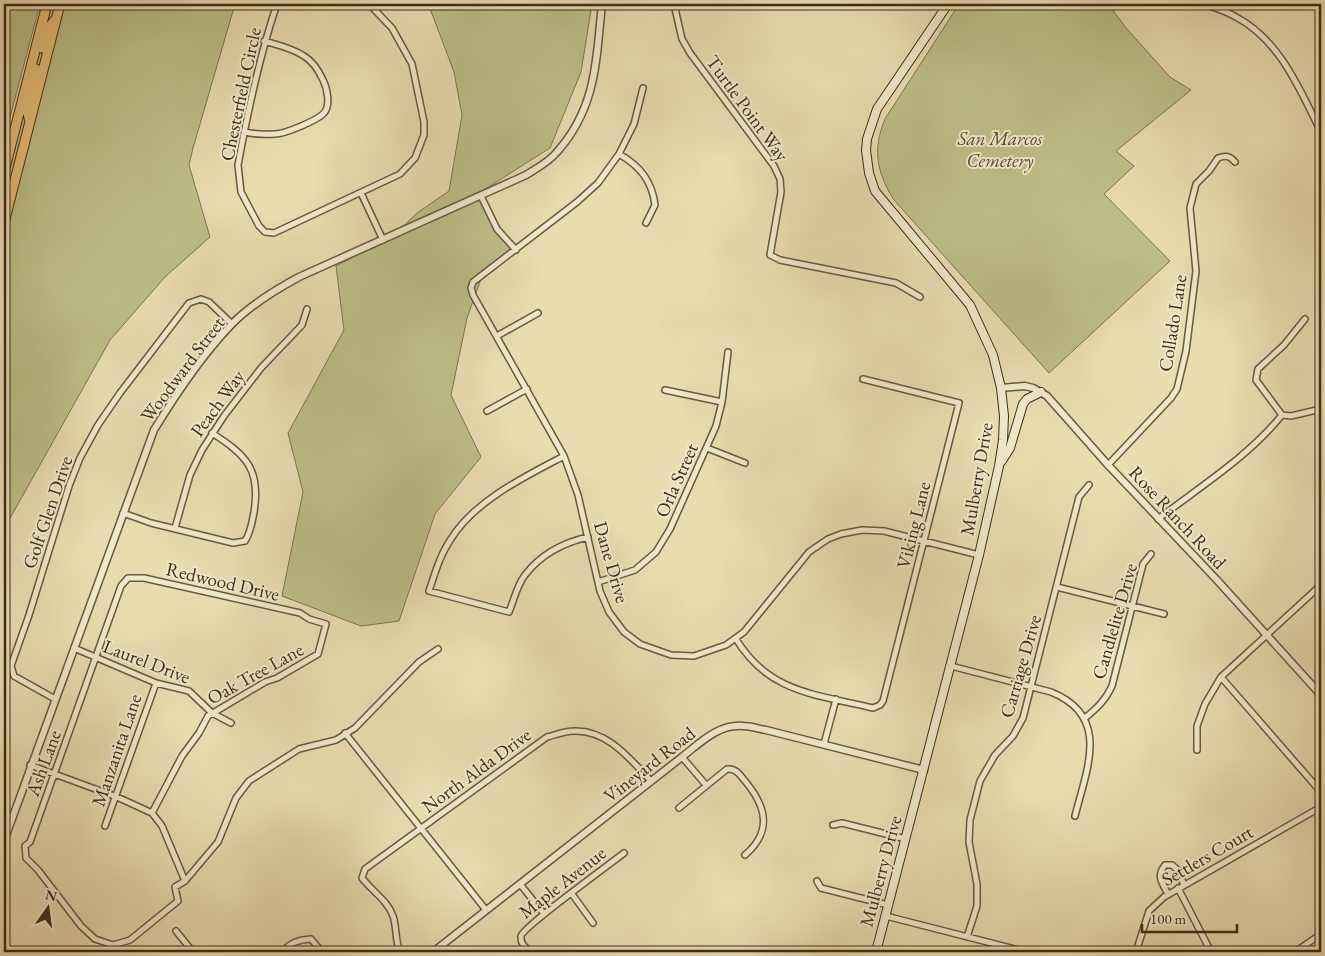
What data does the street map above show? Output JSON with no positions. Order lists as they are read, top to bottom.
{
  "streets": {
    "main road": ["Mulberry Drive"],
    "street": [
      "Chesterfield Circle",
      "Turtle Point Way",
      "Collado Lane",
      "Woodward Street",
      "Peach Way",
      "Orla Street",
      "Golf Glen Drive",
      "Rose Ranch Road",
      "Viking Lane",
      "Dane Drive",
      "Redwood Drive",
      "Candlelite Drive",
      "Laurel Drive",
      "Carriage Drive",
      "Oak Tree Lane",
      "Manzanita Lane",
      "Ash Lane",
      "Vineyard Road",
      "North Alda Drive",
      "Settlers Court",
      "Maple Avenue"
    ]
  },
  "crossings": [
    ["Collado Lane", "Rose Ranch Road"],
    ["Woodward Street", "Golf Glen Drive"],
    ["Woodward Street", "Laurel Drive"],
    ["Mulberry Drive", "Rose Ranch Road"],
    ["Mulberry Drive", "Dane Drive"],
    ["Mulberry Drive", "Vineyard Road"],
    ["Orla Street", "Dane Drive"],
    ["Viking Lane", "Dane Drive"],
    ["Redwood Drive", "Oak Tree Lane"],
    ["Redwood Drive", "Ash Lane"],
    ["Laurel Drive", "Oak Tree Lane"],
    ["Laurel Drive", "Manzanita Lane"],
    ["Laurel Drive", "Ash Lane"],
    ["Vineyard Road", "North Alda Drive"]
  ],
  "parks": ["San Marcos Cemetery"],
  "scale_bar": "100 m",
  "north": "top"
}
